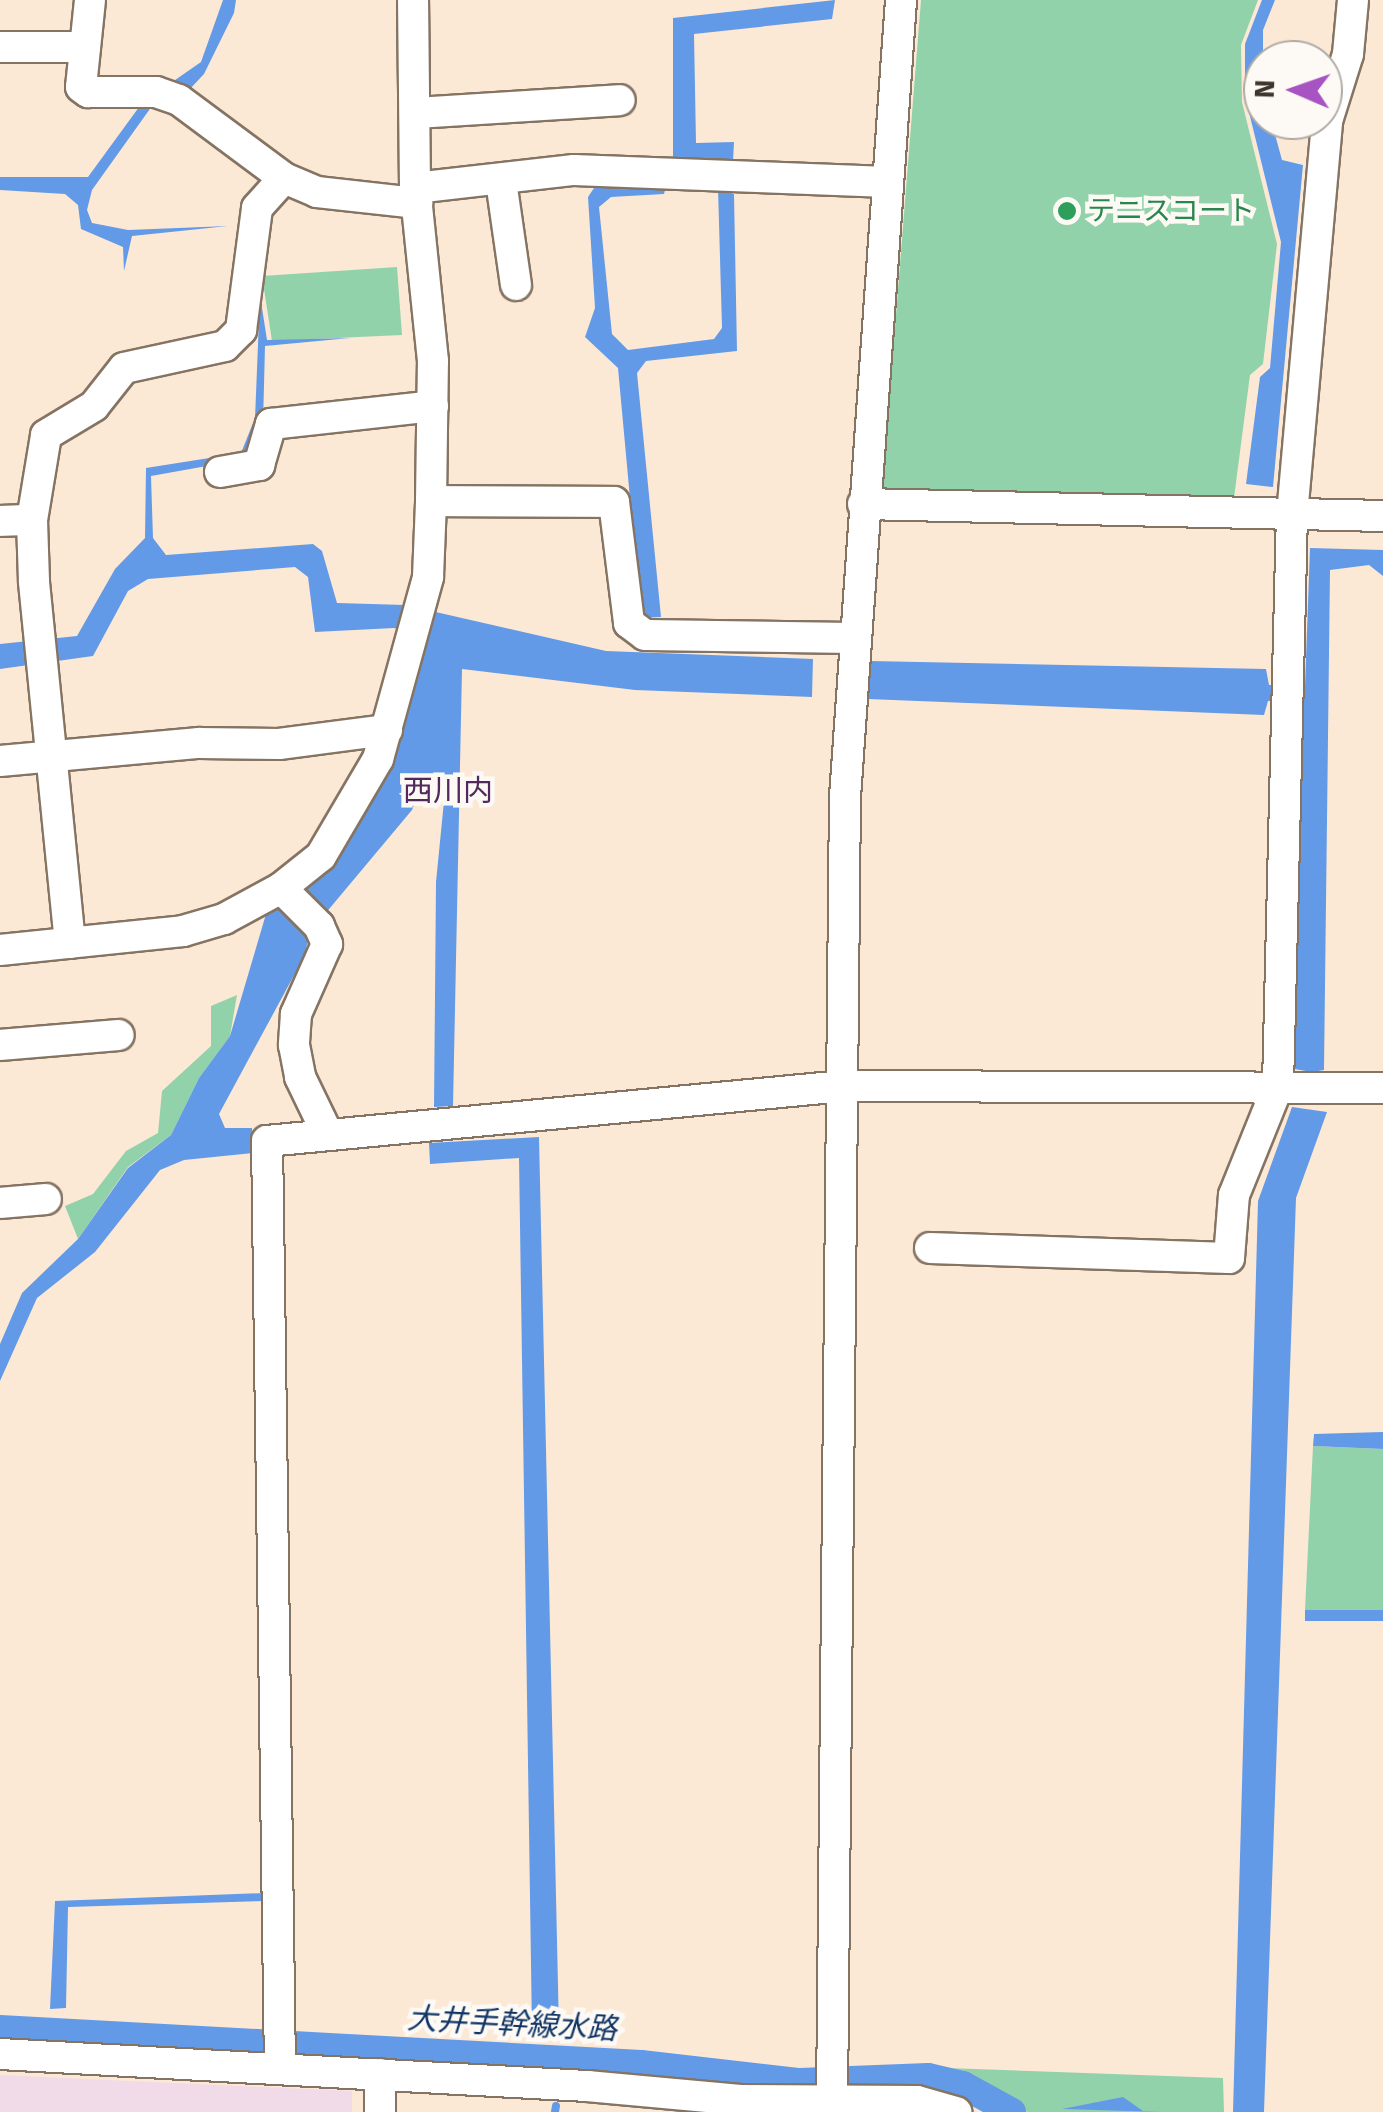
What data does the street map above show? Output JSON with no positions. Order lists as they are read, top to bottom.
{
  "districts": ["西川内"],
  "water": ["大井手幹線水路"],
  "places": ["テニスコート"],
  "north": "left"
}
